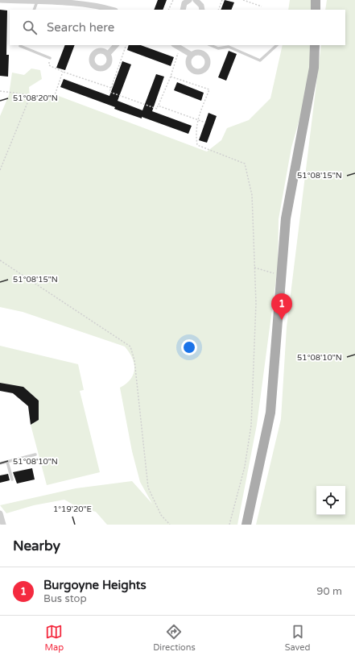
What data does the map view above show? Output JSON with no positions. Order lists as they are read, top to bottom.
{
  "page": {
    "search": "Search here",
    "pins": "1",
    "heading": "Nearby",
    "list": [
      {
        "mark": "1",
        "name": "Burgoyne Heights",
        "note": "Bus stop",
        "value": "90 m"
      }
    ],
    "nav": ["Map", "Directions", "Saved"]
  },
  "coordinates": [
    "51°08'20\"N",
    "51°08'15\"N",
    "51°08'10\"N",
    "1°19'20\"E"
  ]
}
